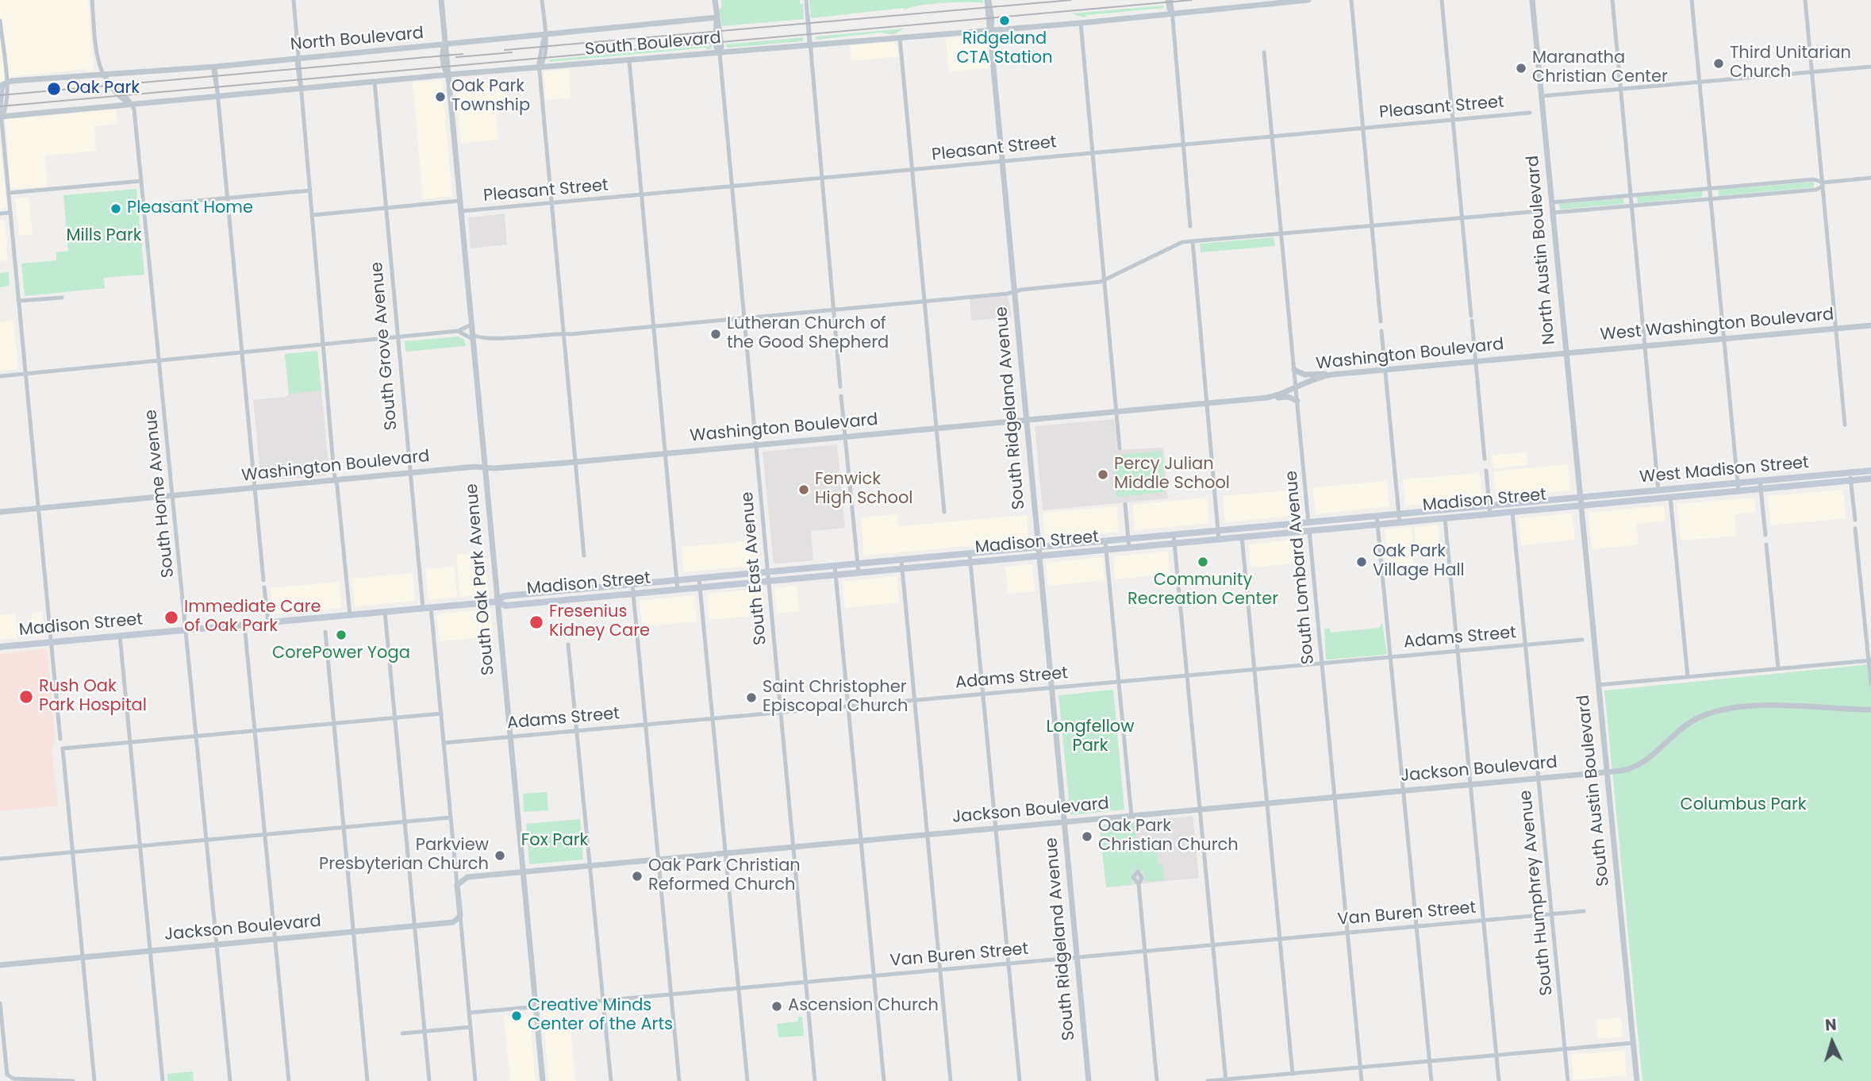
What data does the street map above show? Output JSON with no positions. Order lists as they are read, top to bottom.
{
  "streets": {
    "main road": ["West Madison Street", "Madison Street"],
    "street": [
      "North Boulevard",
      "South Boulevard",
      "Pleasant Street",
      "North Austin Boulevard",
      "West Washington Boulevard",
      "South Grove Avenue",
      "Washington Boulevard",
      "South Ridgeland Avenue",
      "South Home Avenue",
      "South Lombard Avenue",
      "South East Avenue",
      "South Oak Park Avenue",
      "Adams Street",
      "Jackson Boulevard",
      "South Austin Boulevard",
      "South Humphrey Avenue",
      "Van Buren Street"
    ]
  },
  "crossings": [
    ["North Boulevard", "South Home Avenue"],
    ["North Boulevard", "South Oak Park Avenue"],
    ["South Boulevard", "South Grove Avenue"],
    ["South Boulevard", "South Ridgeland Avenue"],
    ["South Boulevard", "South Home Avenue"],
    ["South Boulevard", "South East Avenue"],
    ["South Boulevard", "South Oak Park Avenue"],
    ["Pleasant Street", "South Grove Avenue"],
    ["Pleasant Street", "South Ridgeland Avenue"],
    ["Pleasant Street", "South Lombard Avenue"],
    ["Pleasant Street", "South East Avenue"],
    ["Pleasant Street", "South Oak Park Avenue"],
    ["North Austin Boulevard", "West Washington Boulevard"],
    ["North Austin Boulevard", "Washington Boulevard"],
    ["North Austin Boulevard", "West Madison Street"],
    ["North Austin Boulevard", "Madison Street"],
    ["North Austin Boulevard", "South Austin Boulevard"],
    ["West Washington Boulevard", "Washington Boulevard"],
    ["South Grove Avenue", "Washington Boulevard"],
    ["South Grove Avenue", "Madison Street"],
    ["Washington Boulevard", "South Ridgeland Avenue"],
    ["Washington Boulevard", "South Home Avenue"],
    ["Washington Boulevard", "South Lombard Avenue"],
    ["Washington Boulevard", "South East Avenue"],
    ["Washington Boulevard", "South Oak Park Avenue"],
    ["South Ridgeland Avenue", "Madison Street"],
    ["South Ridgeland Avenue", "Adams Street"],
    ["South Ridgeland Avenue", "Jackson Boulevard"],
    ["South Ridgeland Avenue", "Van Buren Street"],
    ["West Madison Street", "Madison Street"],
    ["West Madison Street", "South Austin Boulevard"],
    ["South Home Avenue", "Madison Street"],
    ["South Home Avenue", "Jackson Boulevard"],
    ["Madison Street", "South Lombard Avenue"],
    ["Madison Street", "South East Avenue"],
    ["Madison Street", "South Oak Park Avenue"],
    ["Madison Street", "South Austin Boulevard"],
    ["Madison Street", "South Humphrey Avenue"],
    ["South Lombard Avenue", "Adams Street"],
    ["South Lombard Avenue", "Jackson Boulevard"],
    ["South Lombard Avenue", "Van Buren Street"],
    ["South East Avenue", "Adams Street"],
    ["South East Avenue", "Jackson Boulevard"],
    ["South East Avenue", "Van Buren Street"],
    ["South Oak Park Avenue", "Adams Street"],
    ["South Oak Park Avenue", "Jackson Boulevard"],
    ["South Oak Park Avenue", "Van Buren Street"],
    ["Adams Street", "South Humphrey Avenue"],
    ["Jackson Boulevard", "South Austin Boulevard"],
    ["Jackson Boulevard", "South Humphrey Avenue"],
    ["South Humphrey Avenue", "Van Buren Street"]
  ],
  "parks": [
    "Mills Park",
    "Longfellow Park",
    "Columbus Park",
    "Fox Park"
  ],
  "places": [
    "Ridgeland CTA Station",
    "Third Unitarian Church",
    "Maranatha Christian Center",
    "Oak Park",
    "Oak Park Township",
    "Pleasant Home",
    "Lutheran Church of the Good Shepherd",
    "Percy Julian Middle School",
    "Fenwick High School",
    "Community Recreation Center",
    "Oak Park Village Hall",
    "Immediate Care of Oak Park",
    "Fresenius Kidney Care",
    "CorePower Yoga",
    "Rush Oak Park Hospital",
    "Saint Christopher Episcopal Church",
    "Oak Park Christian Church",
    "Parkview Presbyterian Church",
    "Oak Park Christian Reformed Church",
    "Ascension Church",
    "Creative Minds Center of the Arts"
  ],
  "north": "top"
}
